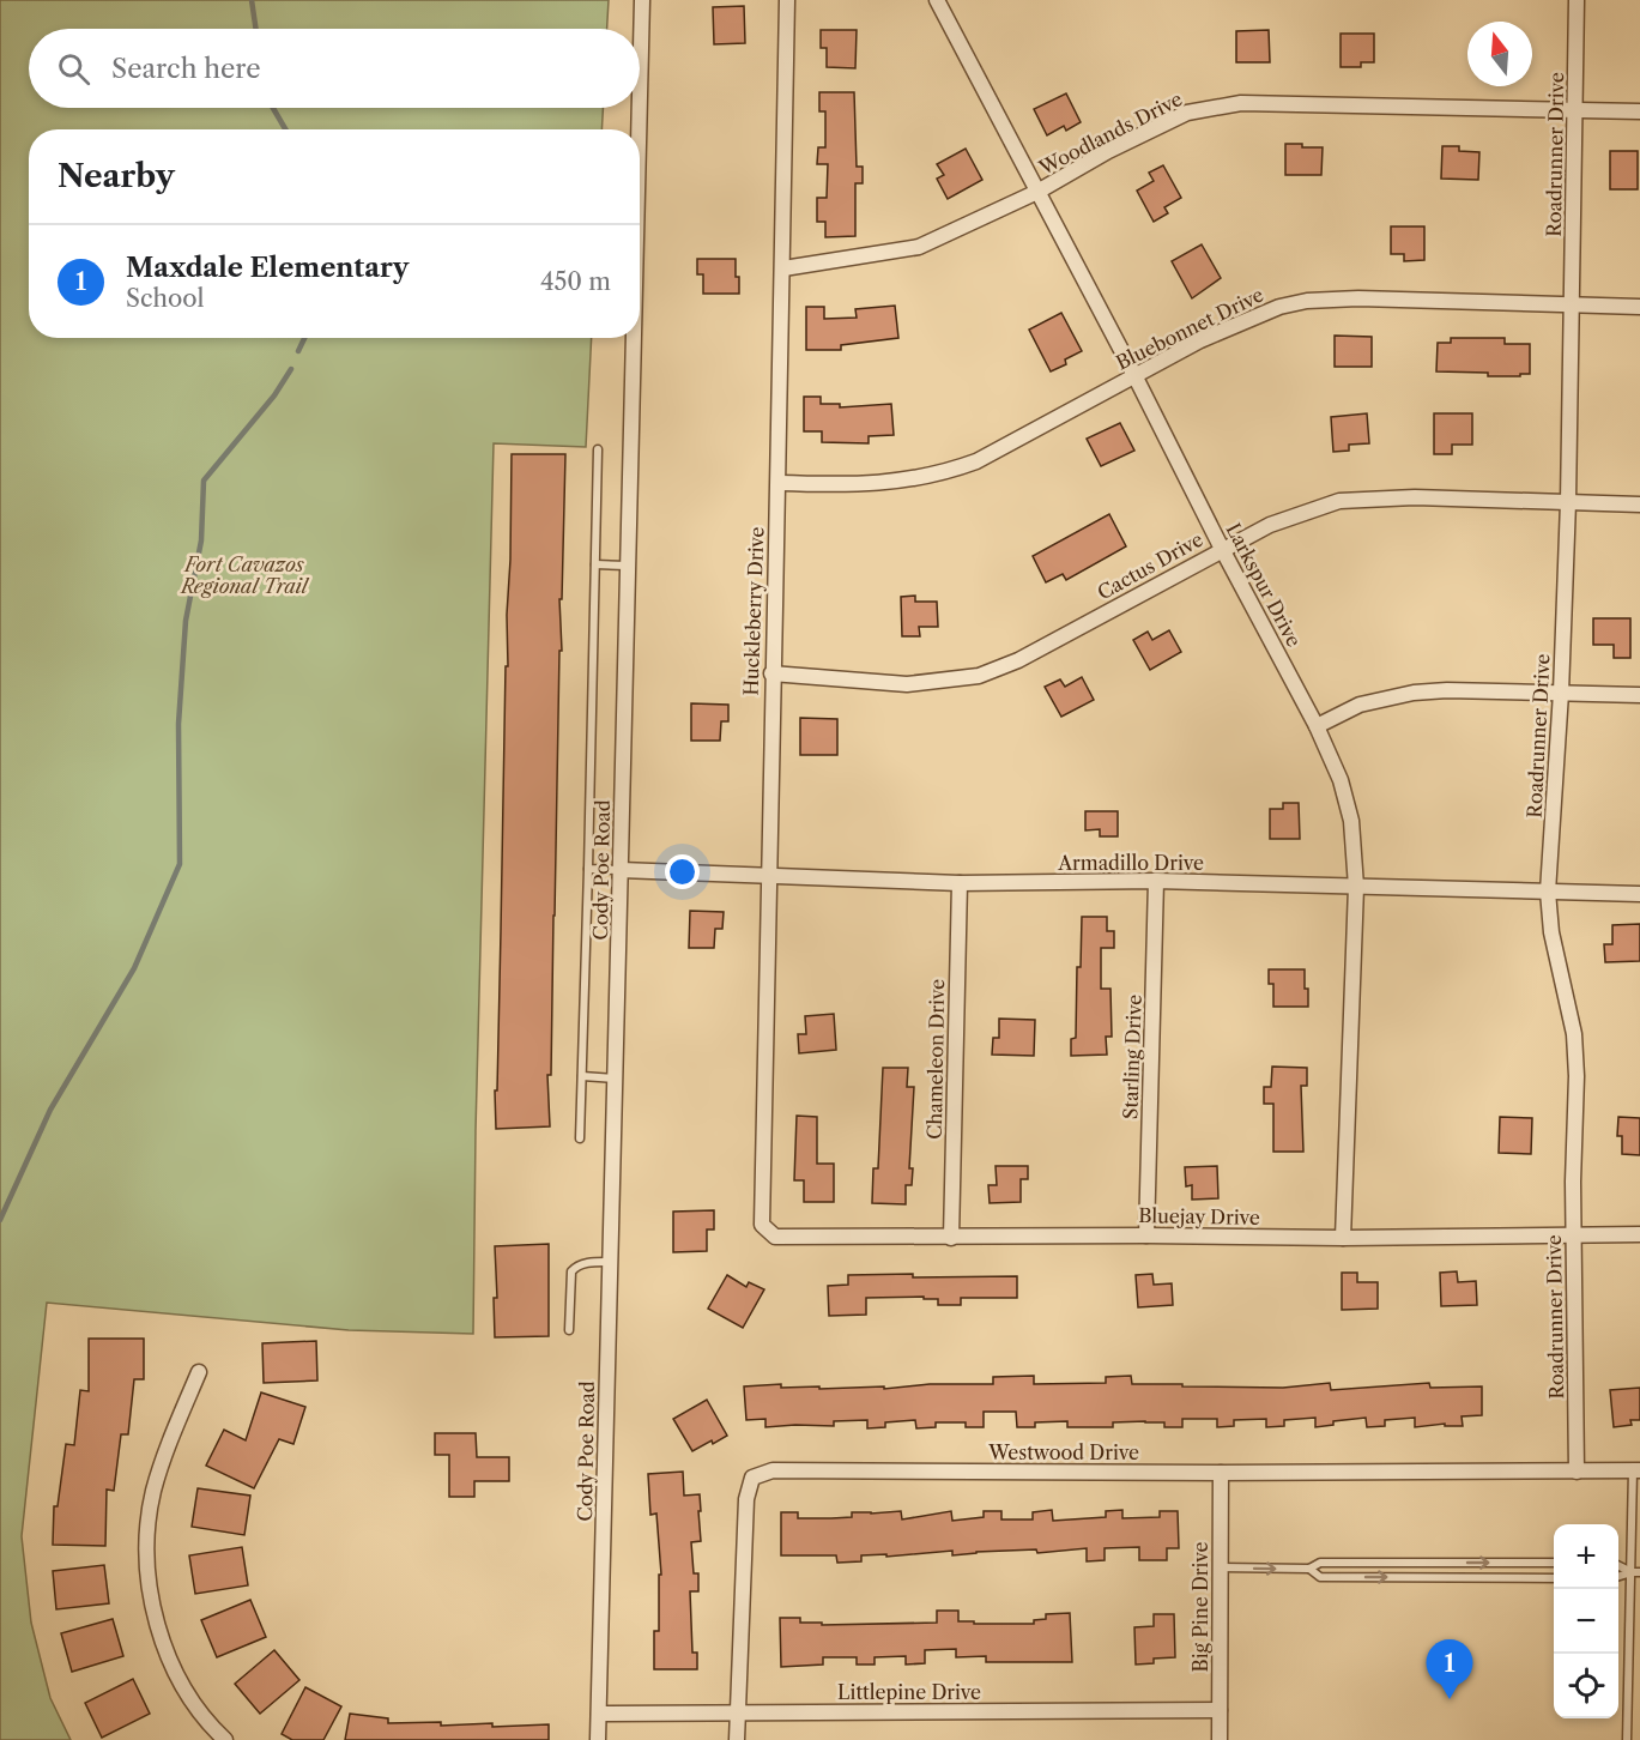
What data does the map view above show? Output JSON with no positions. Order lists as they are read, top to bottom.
{
  "streets": {
    "street": [
      "Woodlands Drive",
      "Roadrunner Drive",
      "Bluebonnet Drive",
      "Cactus Drive",
      "Larkspur Drive",
      "Huckleberry Drive",
      "Armadillo Drive",
      "Cody Poe Road",
      "Starling Drive",
      "Chameleon Drive",
      "Bluejay Drive",
      "Westwood Drive",
      "Big Pine Drive",
      "Littlepine Drive"
    ]
  },
  "crossings": [
    ["Woodlands Drive", "Roadrunner Drive"],
    ["Woodlands Drive", "Larkspur Drive"],
    ["Woodlands Drive", "Huckleberry Drive"],
    ["Roadrunner Drive", "Bluebonnet Drive"],
    ["Roadrunner Drive", "Cactus Drive"],
    ["Roadrunner Drive", "Armadillo Drive"],
    ["Roadrunner Drive", "Bluejay Drive"],
    ["Roadrunner Drive", "Westwood Drive"],
    ["Bluebonnet Drive", "Larkspur Drive"],
    ["Bluebonnet Drive", "Huckleberry Drive"],
    ["Cactus Drive", "Larkspur Drive"],
    ["Cactus Drive", "Huckleberry Drive"],
    ["Larkspur Drive", "Armadillo Drive"],
    ["Larkspur Drive", "Bluejay Drive"],
    ["Huckleberry Drive", "Armadillo Drive"],
    ["Huckleberry Drive", "Bluejay Drive"],
    ["Armadillo Drive", "Cody Poe Road"],
    ["Armadillo Drive", "Starling Drive"],
    ["Armadillo Drive", "Chameleon Drive"],
    ["Cody Poe Road", "Littlepine Drive"],
    ["Starling Drive", "Bluejay Drive"],
    ["Chameleon Drive", "Bluejay Drive"],
    ["Westwood Drive", "Big Pine Drive"],
    ["Westwood Drive", "Littlepine Drive"],
    ["Big Pine Drive", "Littlepine Drive"]
  ],
  "parks": ["Fort Cavazos Regional Trail"],
  "north": "top",
  "page": {
    "search": "Search here",
    "heading": "Nearby",
    "list": [
      {
        "mark": "1",
        "name": "Maxdale Elementary",
        "note": "School",
        "value": "450 m"
      }
    ],
    "map_buttons": ["+", "−"],
    "pins": "1"
  }
}
